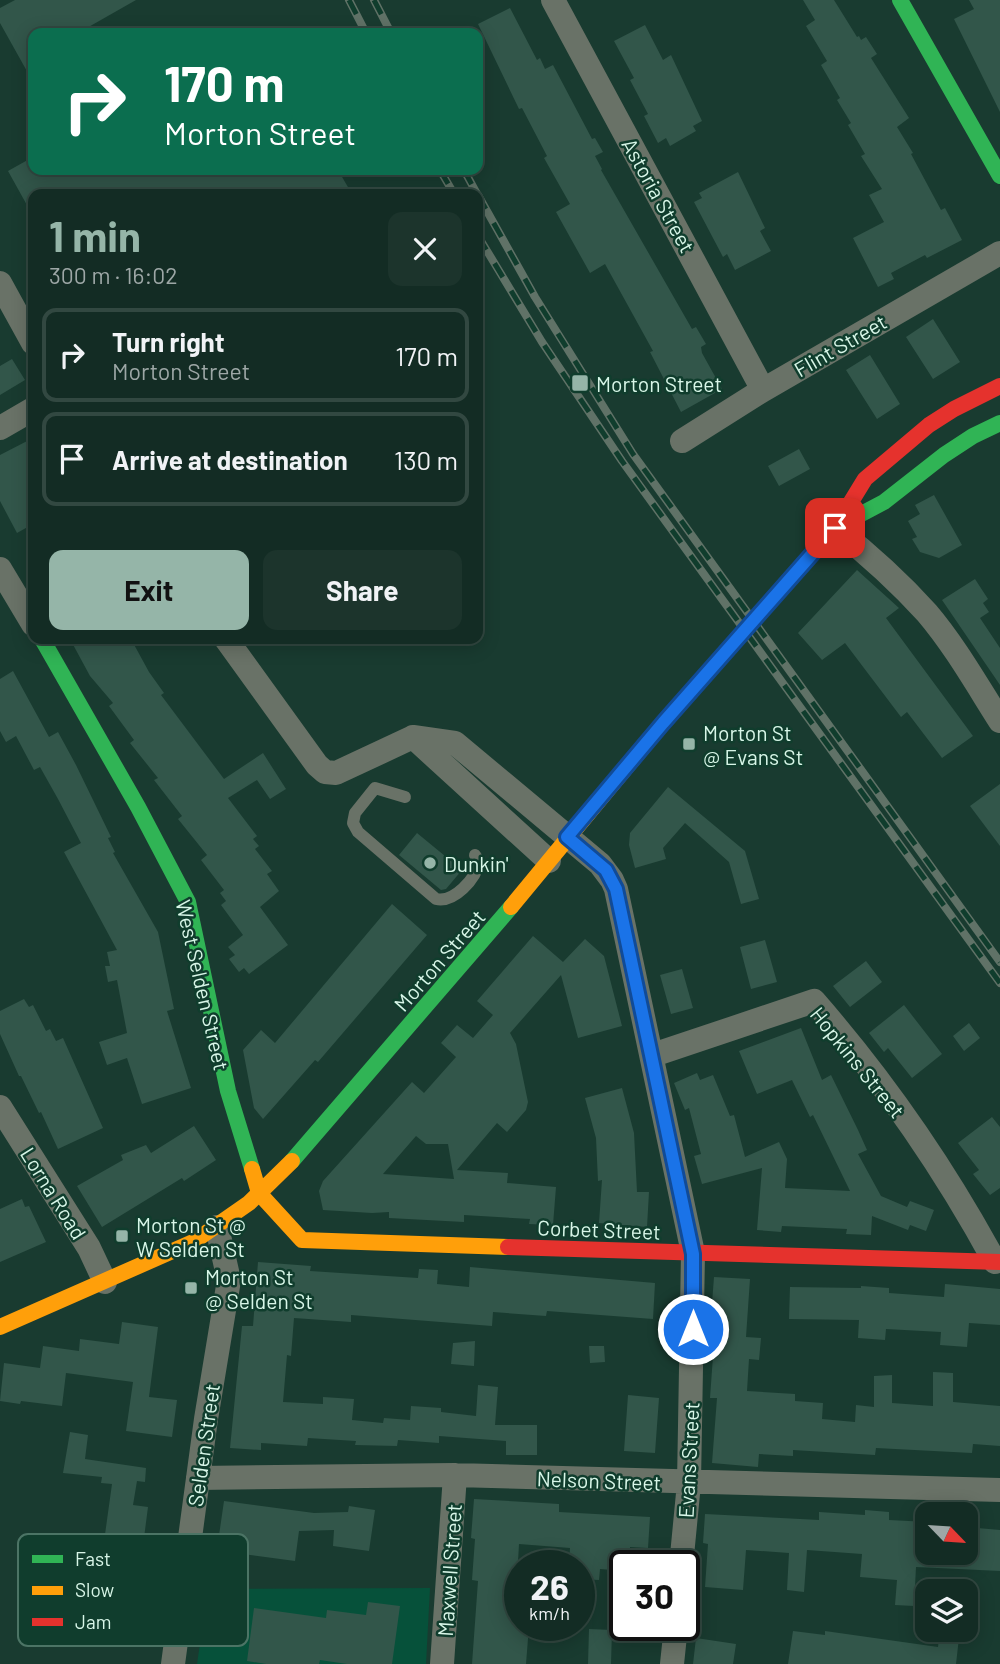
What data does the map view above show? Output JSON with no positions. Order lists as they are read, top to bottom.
{
  "streets": {
    "main road": ["Morton Street", "West Selden Street", "Corbet Street"],
    "street": [
      "Astoria Street",
      "Flint Street",
      "Hopkins Street",
      "Lorna Road",
      "Selden Street",
      "Evans Street",
      "Nelson Street",
      "Maxwell Street"
    ]
  },
  "crossings": [
    ["Astoria Street", "Flint Street"],
    ["Morton Street", "West Selden Street"],
    ["Morton Street", "Lorna Road"],
    ["Morton Street", "Corbet Street"],
    ["Morton Street", "Selden Street"],
    ["Morton Street", "Evans Street"],
    ["West Selden Street", "Corbet Street"],
    ["Hopkins Street", "Corbet Street"],
    ["Hopkins Street", "Evans Street"],
    ["Corbet Street", "Evans Street"],
    ["Selden Street", "Nelson Street"],
    ["Evans Street", "Nelson Street"],
    ["Nelson Street", "Maxwell Street"]
  ],
  "places": {
    "transit": [
      "Morton Street",
      "Morton St @ Evans St",
      "Morton St @ W Selden St",
      "Morton St @ Selden St"
    ],
    "other": ["Dunkin'"]
  },
  "legend": ["Fast", "Slow", "Jam"],
  "north": "bottom right",
  "page": {
    "turn": ["170 m", "Morton Street"],
    "heading": ["1 min", "300 m · 16:02"],
    "list": [
      {
        "name": "Turn right",
        "note": "Morton Street",
        "value": "170 m"
      },
      {
        "name": "Arrive at destination",
        "value": "130 m"
      }
    ],
    "buttons": ["Exit", "Share"],
    "speed": "26 km/h",
    "limit": "30"
  }
}
